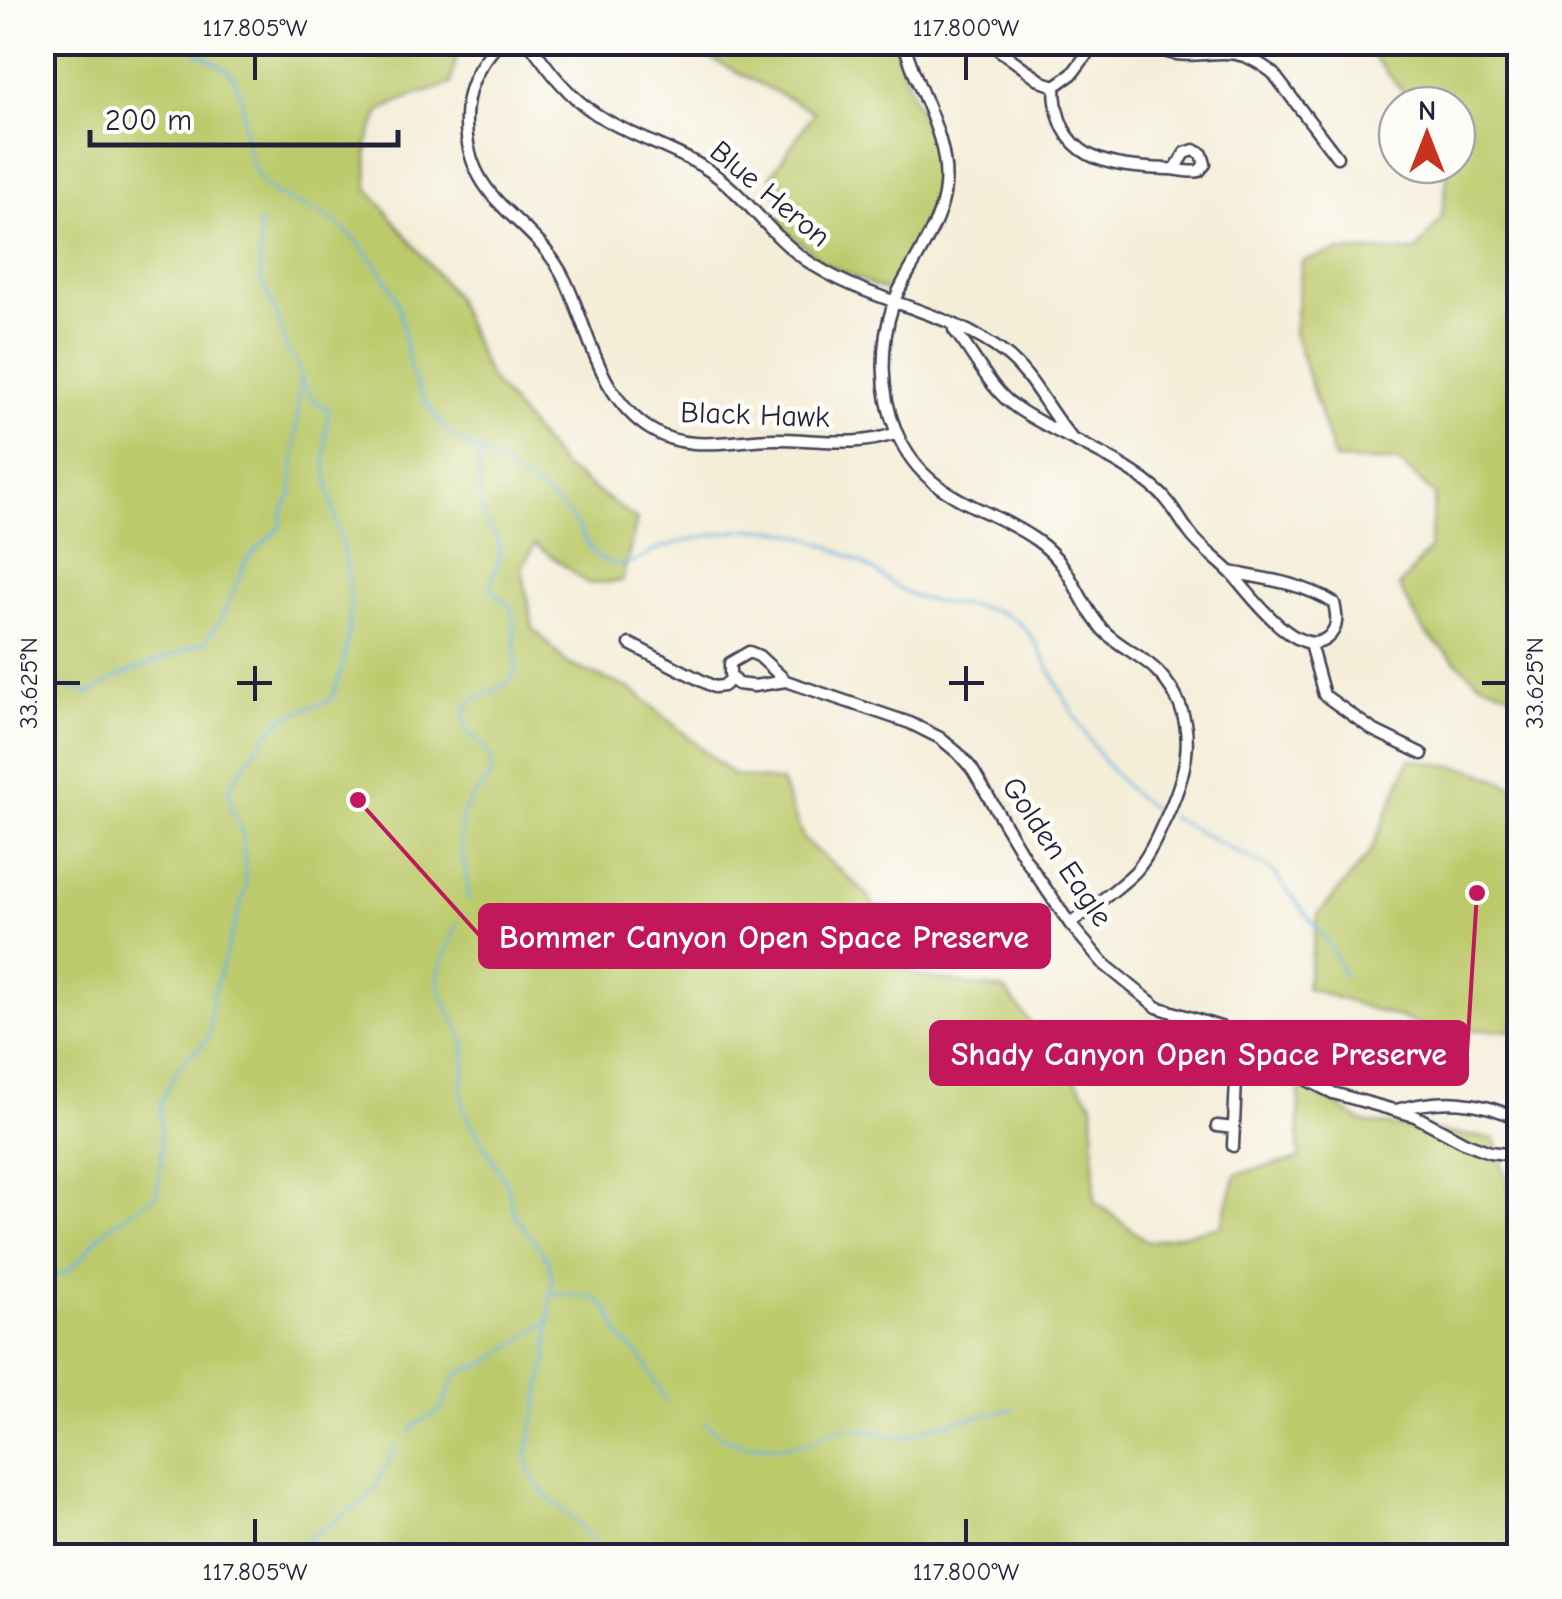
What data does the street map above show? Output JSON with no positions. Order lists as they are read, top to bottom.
{
  "streets": {
    "street": ["Blue Heron", "Black Hawk", "Golden Eagle"]
  },
  "places": ["Bommer Canyon Open Space Preserve", "Shady Canyon Open Space Preserve"],
  "scale_bar": "200 m",
  "north": "top",
  "coordinates": ["117.805°W", "117.800°W", "33.625°N"]
}
